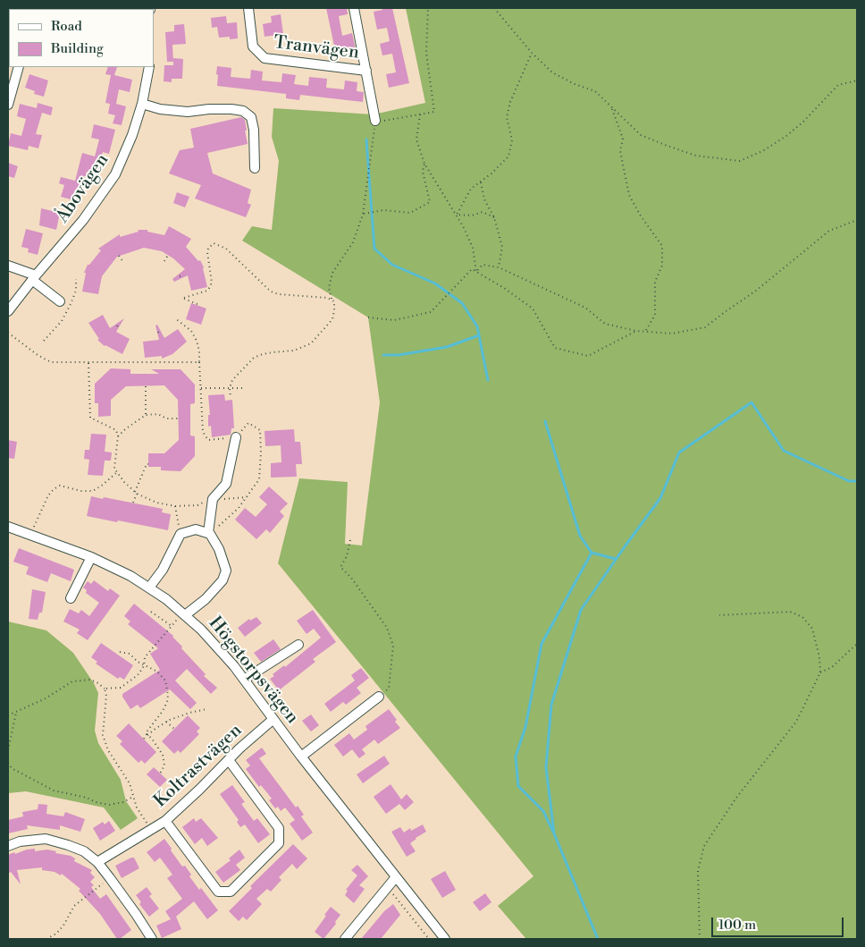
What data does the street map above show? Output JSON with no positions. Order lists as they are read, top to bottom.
{
  "streets": {
    "street": [
      "Tranvägen",
      "Åbovägen",
      "Högstorpsvägen",
      "Koltrastvägen"
    ]
  },
  "crossings": [
    ["Högstorpsvägen", "Koltrastvägen"]
  ],
  "legend": ["Road", "Building"],
  "scale_bar": "100 m"
}
